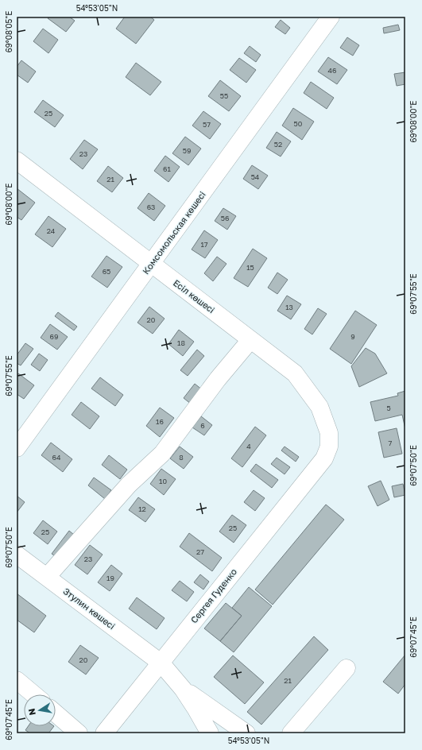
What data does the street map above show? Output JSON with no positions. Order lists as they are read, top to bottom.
{
  "streets": {
    "street": [
      "Комсомольская көшесі",
      "Есіл көшесі",
      "Сергея Гуденко",
      "Зтулин көшесі"
    ]
  },
  "crossings": [
    ["Комсомольская көшесі", "Есіл көшесі"],
    ["Есіл көшесі", "Сергея Гуденко"],
    ["Сергея Гуденко", "Зтулин көшесі"]
  ],
  "house_numbers": [
    "46",
    "55",
    "25",
    "50",
    "57",
    "52",
    "59",
    "23",
    "61",
    "54",
    "21",
    "63",
    "56",
    "24",
    "17",
    "15",
    "65",
    "13",
    "20",
    "69",
    "9",
    "18",
    "5",
    "16",
    "6",
    "7",
    "4",
    "64",
    "8",
    "10",
    "12",
    "25",
    "25",
    "27",
    "23",
    "19",
    "20",
    "21"
  ],
  "north": "left",
  "coordinates": [
    "54°53'05\"N",
    "69°08'05\"E",
    "69°08'00\"E",
    "69°07'55\"E",
    "69°07'50\"E",
    "69°07'45\"E"
  ]
}
